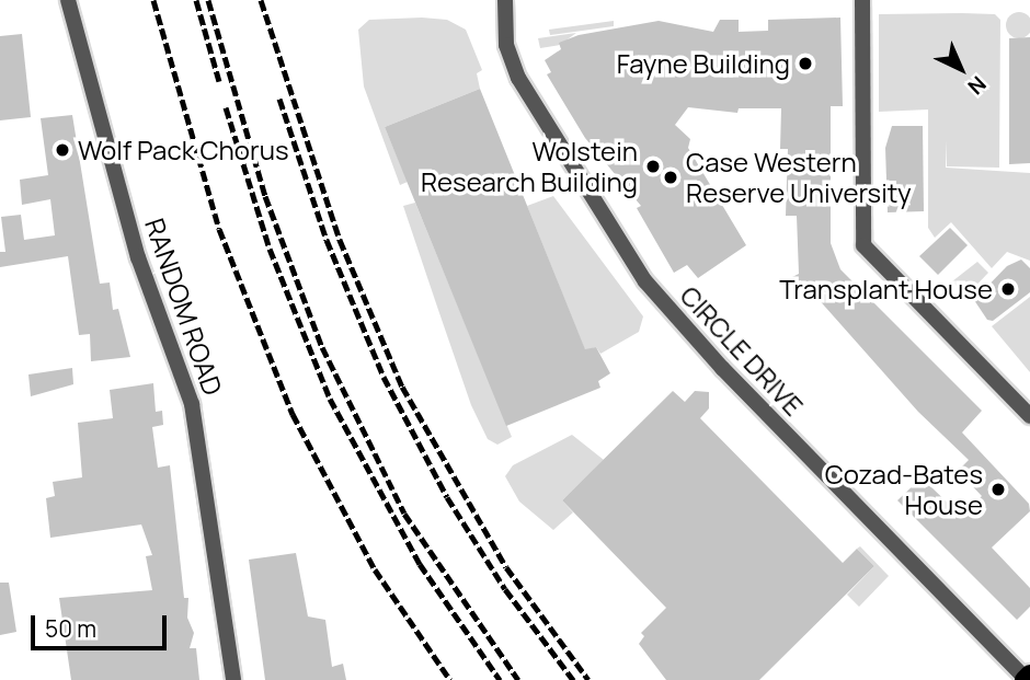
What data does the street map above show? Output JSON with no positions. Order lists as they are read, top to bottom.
{
  "streets": {
    "street": ["RANDOM ROAD", "CIRCLE DRIVE"]
  },
  "places": [
    "Fayne Building",
    "Wolf Pack Chorus",
    "Wolstein Research Building",
    "Case Western Reserve University",
    "Transplant House",
    "Cozad-Bates House"
  ],
  "scale_bar": "50 m",
  "north": "bottom right"
}
